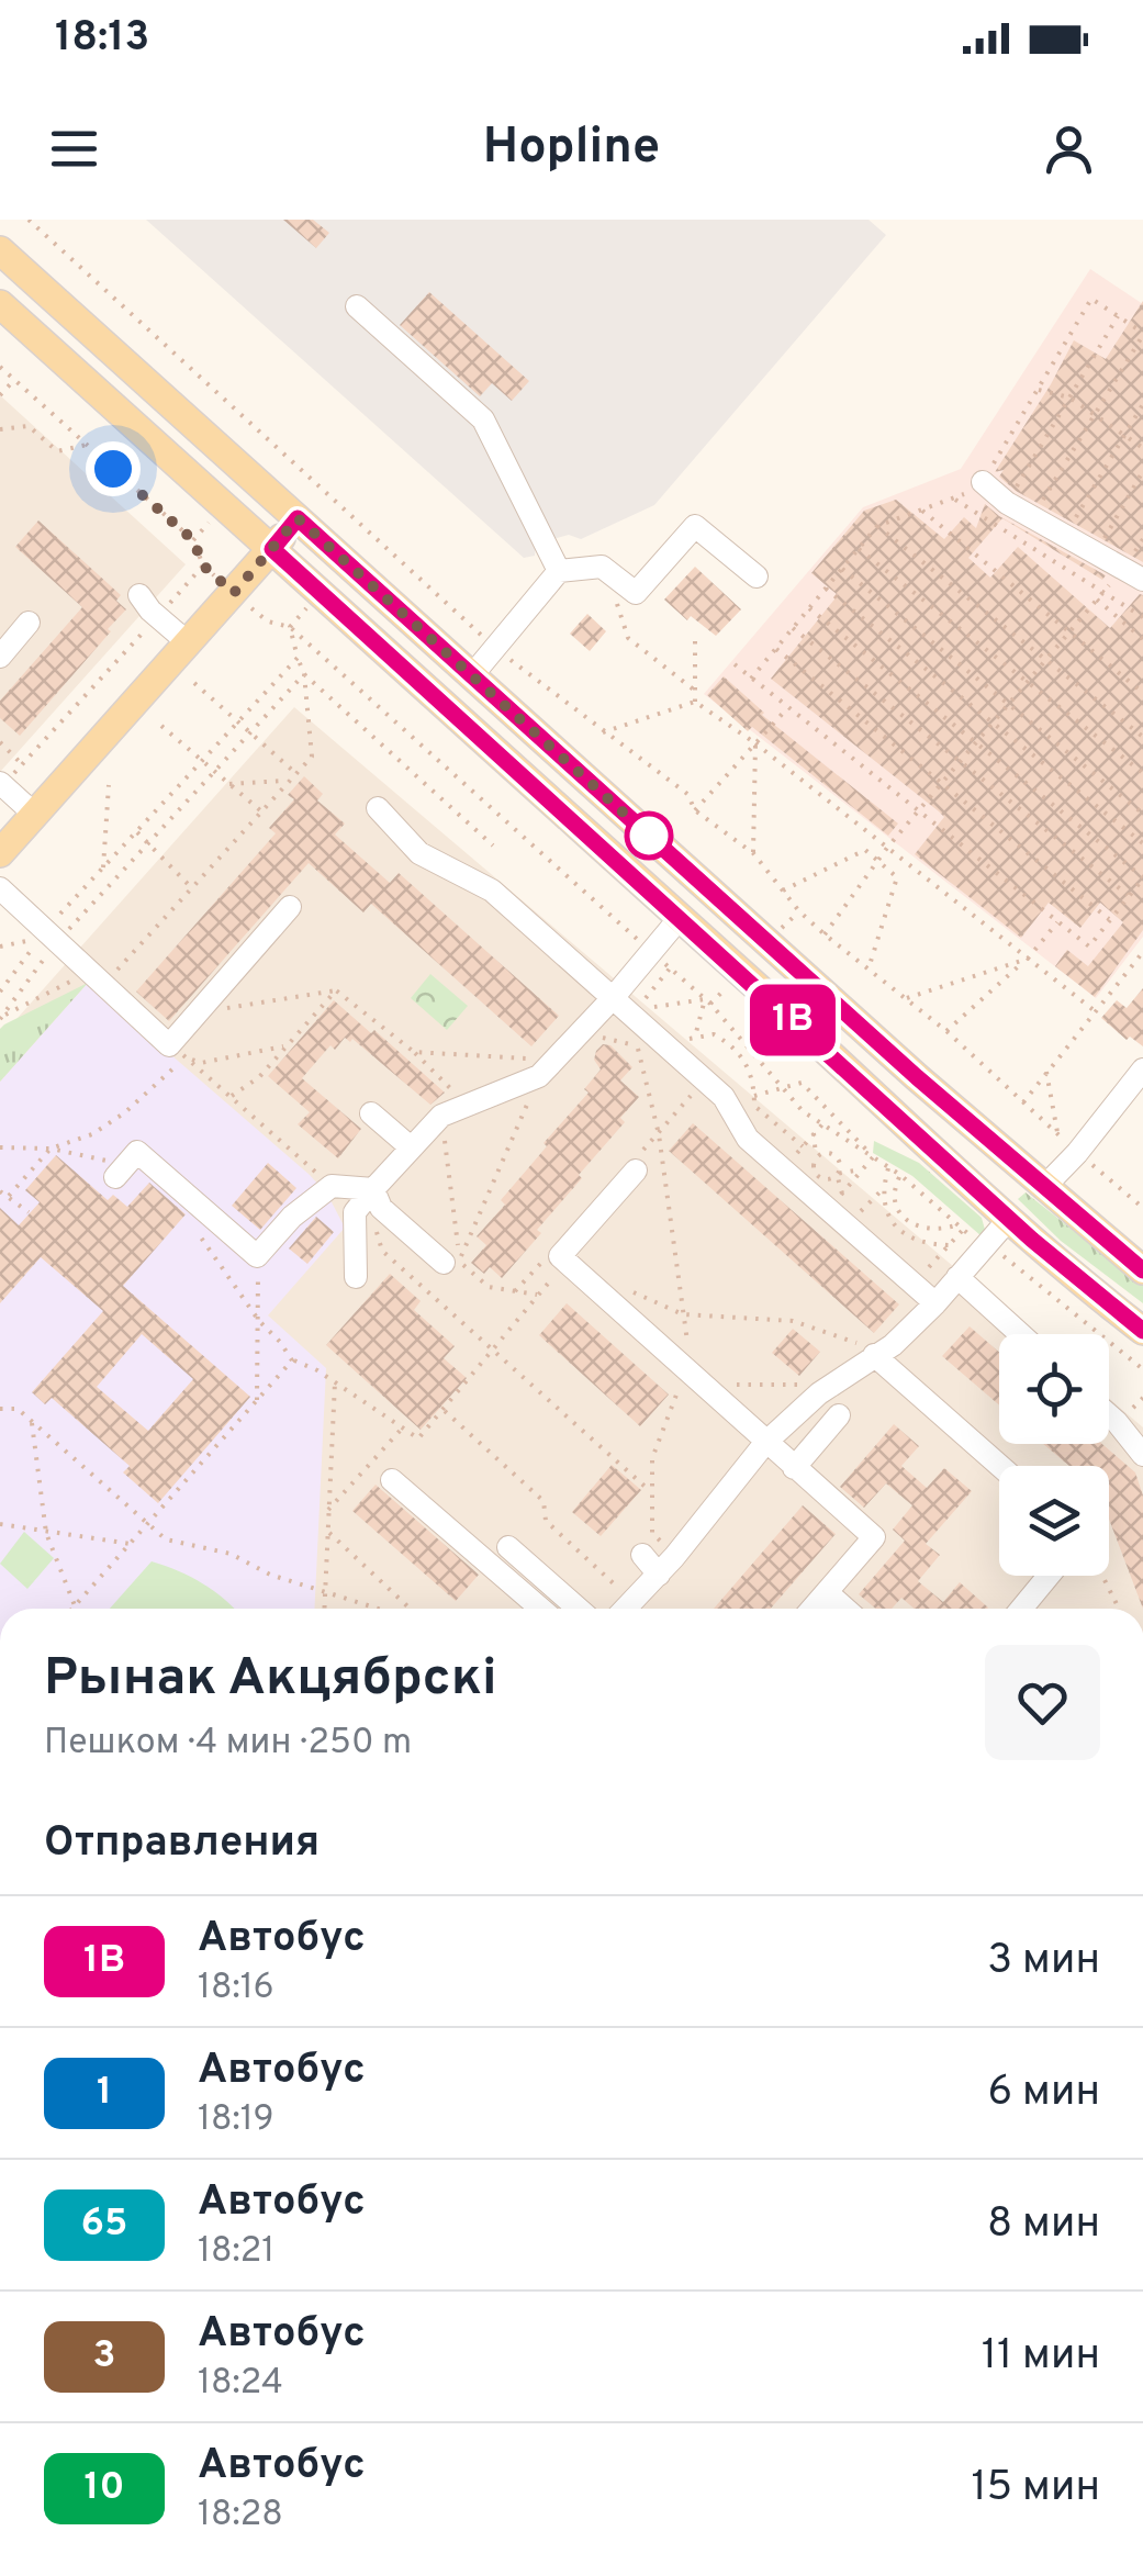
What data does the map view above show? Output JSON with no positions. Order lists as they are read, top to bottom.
{
  "lines": ["bus line 1В"],
  "page": {
    "status": "18:13",
    "header": "Hopline",
    "on_map": "1В",
    "heading": [
      ["Рынак Акцябрскі", "Пешком · 4 мин · 250 m"],
      "Отправления"
    ],
    "list": [
      {
        "mark": "1В",
        "name": "Автобус",
        "note": "18:16",
        "value": "3 мин"
      },
      {
        "mark": "1",
        "name": "Автобус",
        "note": "18:19",
        "value": "6 мин"
      },
      {
        "mark": "65",
        "name": "Автобус",
        "note": "18:21",
        "value": "8 мин"
      },
      {
        "mark": "3",
        "name": "Автобус",
        "note": "18:24",
        "value": "11 мин"
      },
      {
        "mark": "10",
        "name": "Автобус",
        "note": "18:28",
        "value": "15 мин"
      }
    ]
  }
}
